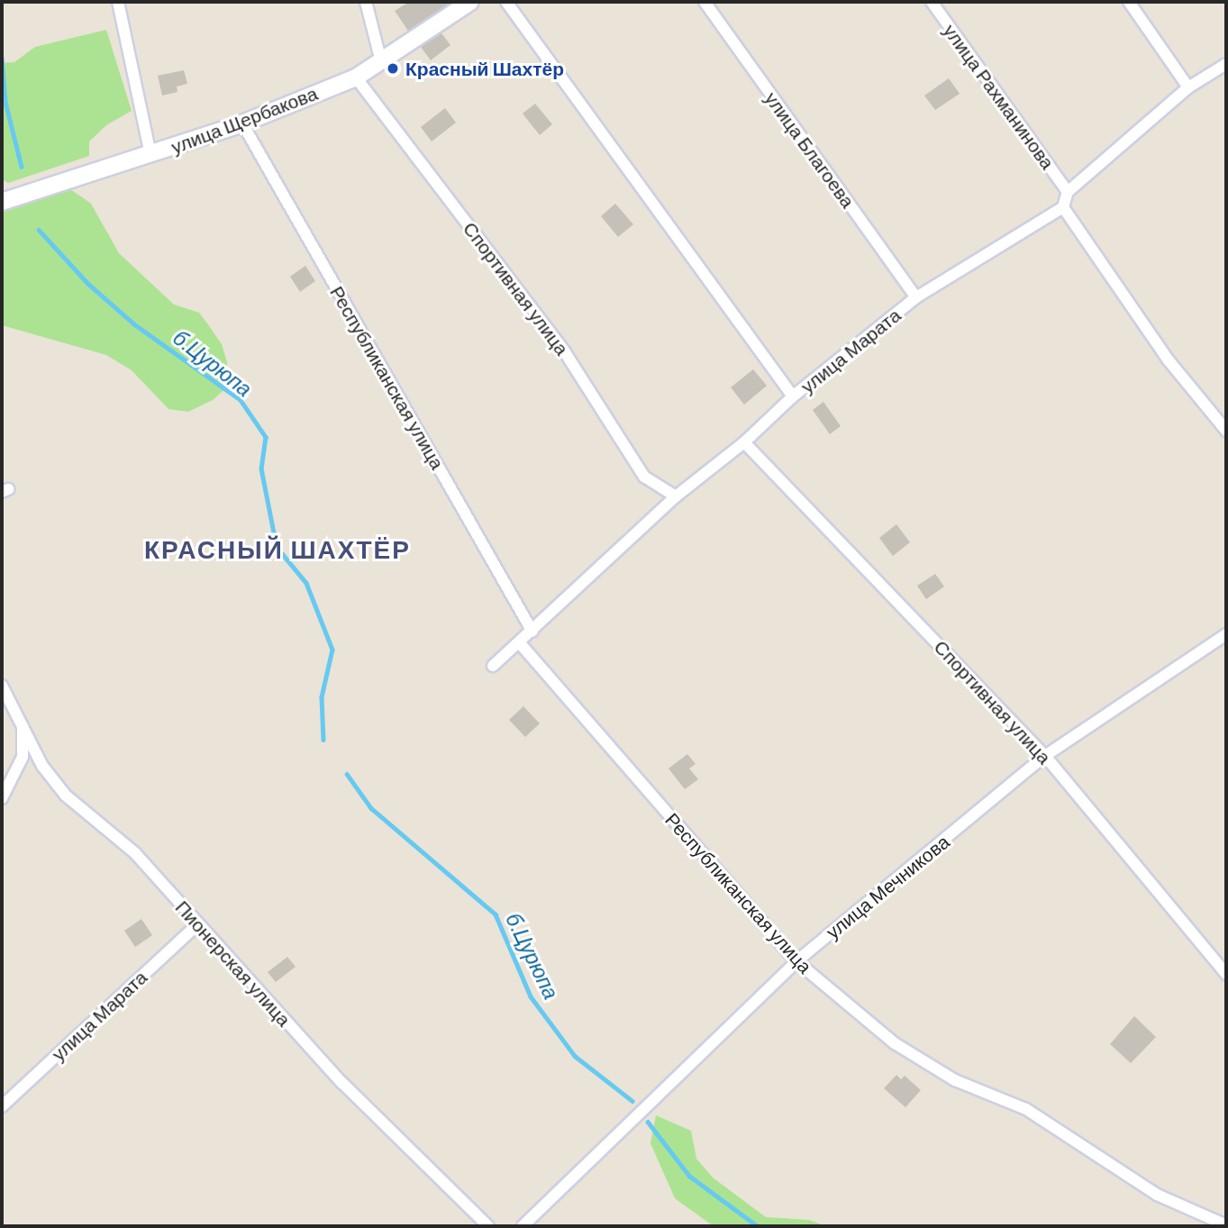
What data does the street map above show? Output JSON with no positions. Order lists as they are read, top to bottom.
{
  "streets": {
    "street": [
      "улица Рахманинова",
      "улица Щербакова",
      "улица Благоева",
      "Спортивная улица",
      "улица Марата",
      "Республиканская улица",
      "улица Мечникова",
      "Пионерская улица"
    ]
  },
  "crossings": [
    ["улица Щербакова", "Спортивная улица"],
    ["улица Щербакова", "Республиканская улица"],
    ["улица Благоева", "улица Марата"],
    ["Спортивная улица", "улица Марата"],
    ["Спортивная улица", "улица Мечникова"],
    ["улица Марата", "Республиканская улица"],
    ["улица Марата", "Пионерская улица"],
    ["Республиканская улица", "улица Мечникова"]
  ],
  "districts": ["КРАСНЫЙ ШАХТЁР"],
  "water": ["б.Цурюпа"],
  "places": ["Красный Шахтёр"]
}
